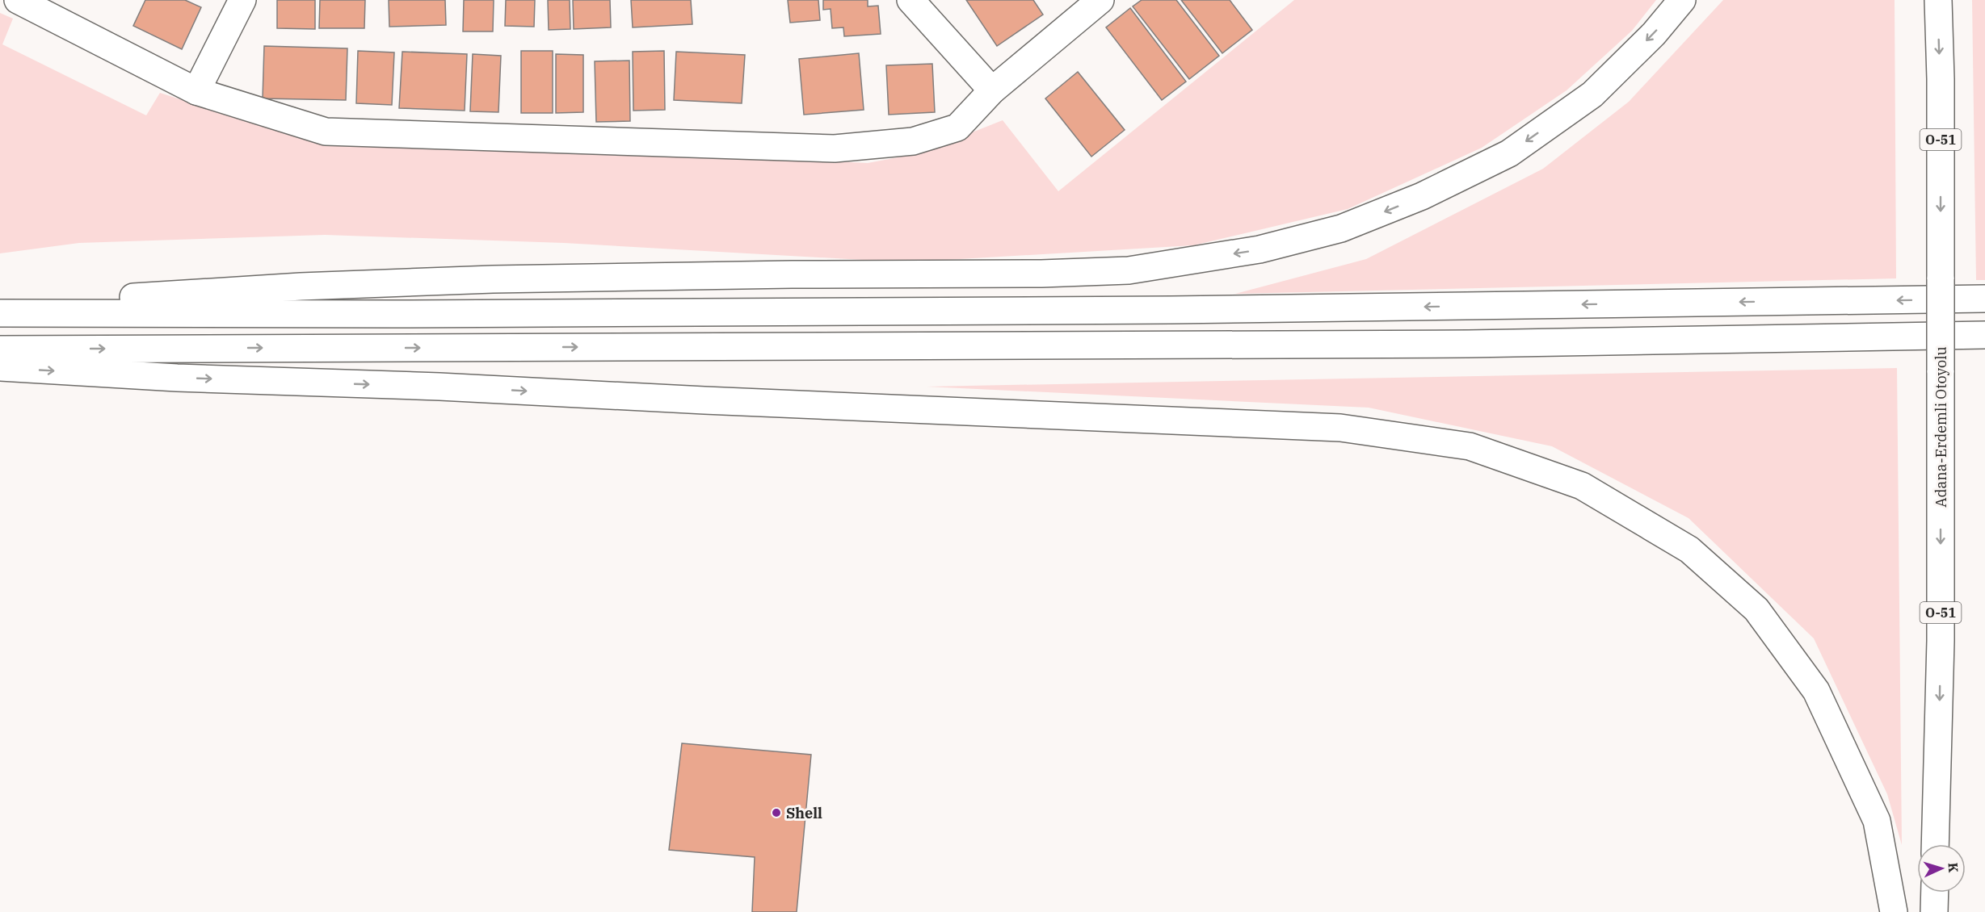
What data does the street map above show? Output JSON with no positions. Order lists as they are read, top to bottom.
{
  "streets": {
    "main road": ["O-51", "Adana-Erdemli Otoyolu"]
  },
  "one_way": ["Adana-Erdemli Otoyolu"],
  "places": ["Shell"],
  "north": "right"
}
